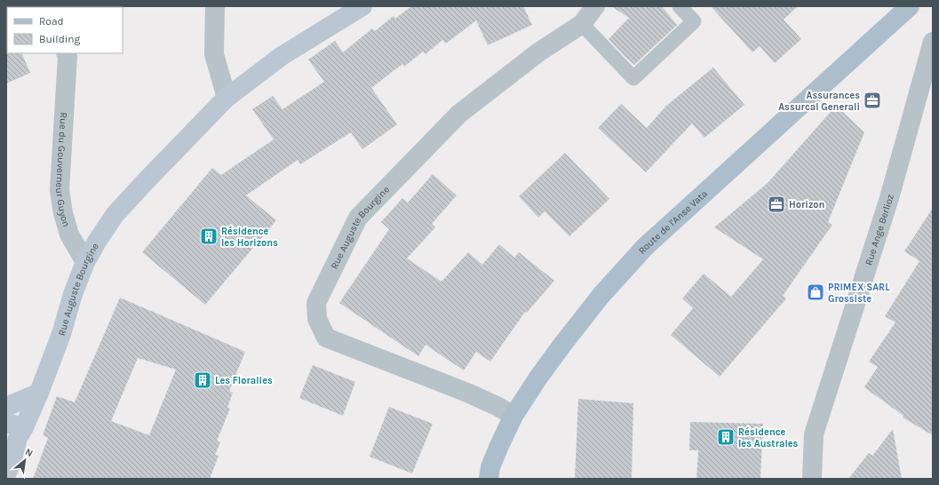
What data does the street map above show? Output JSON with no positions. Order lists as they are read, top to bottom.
{
  "streets": {
    "main road": ["Route de l'Anse Vata"],
    "street": ["Rue du Gouverneur Guyon", "Rue Auguste Bourgine", "Rue Ange Berlioz"]
  },
  "crossings": [
    ["Rue du Gouverneur Guyon", "Rue Auguste Bourgine"],
    ["Route de l'Anse Vata", "Rue Auguste Bourgine"]
  ],
  "places": {
    "office": ["Assurances Assurcal Generali", "Horizon"],
    "building": ["Résidence les Horizons", "Les Floralies", "Résidence les Australes"],
    "shop": ["PRIMEX SARL Grossiste"]
  },
  "legend": ["Road", "Building"],
  "north": "top right"
}
